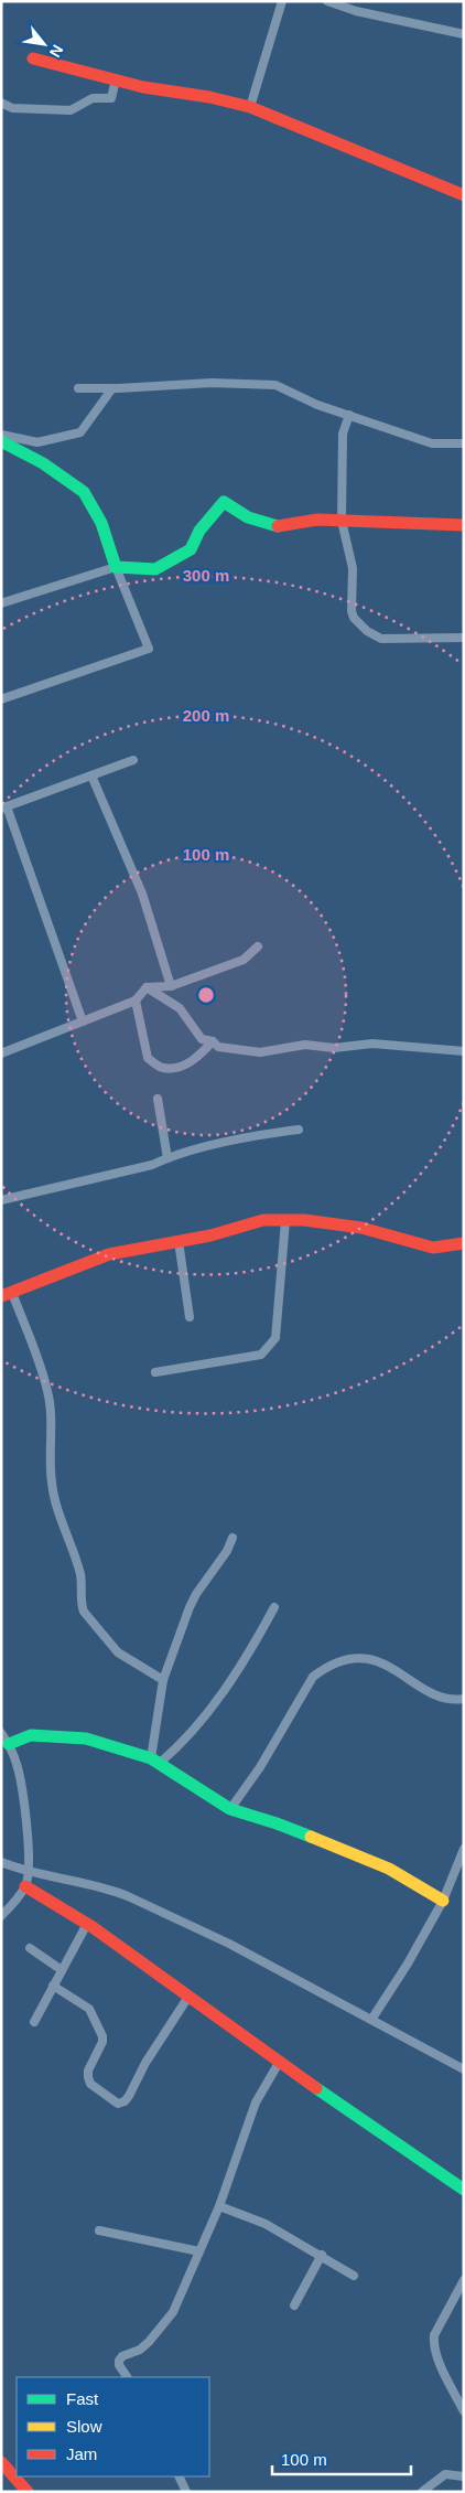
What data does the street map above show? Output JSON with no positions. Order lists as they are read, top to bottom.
{
  "legend": ["Fast", "Slow", "Jam"],
  "scale_bar": "100 m",
  "north": "bottom right",
  "rings": ["300 m", "200 m", "100 m"]
}
